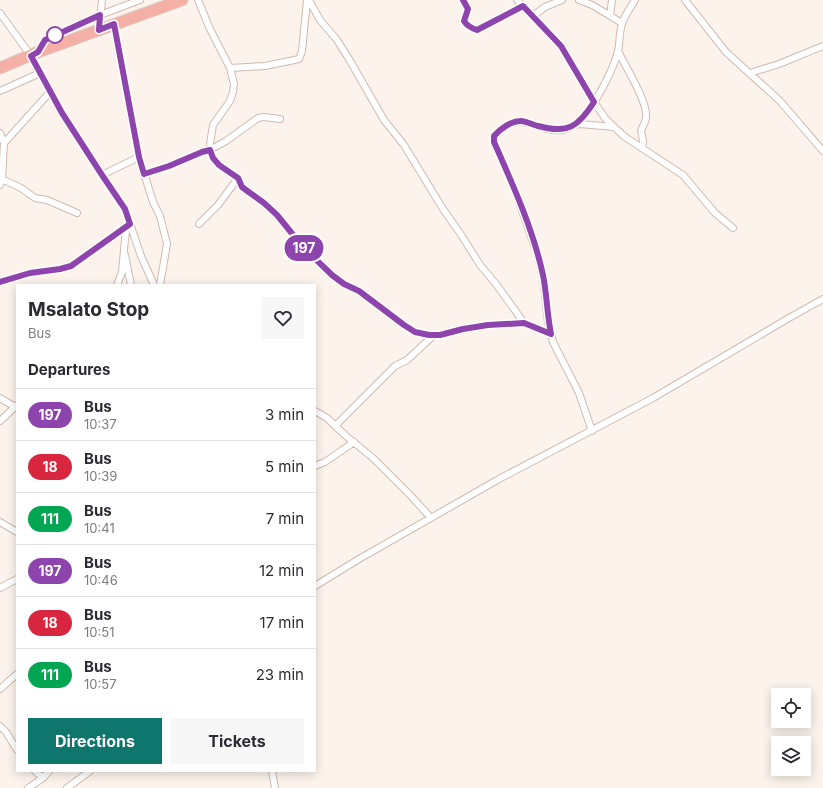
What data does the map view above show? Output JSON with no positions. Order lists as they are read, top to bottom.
{
  "lines": ["bus line 197"],
  "page": {
    "on_map": "197",
    "heading": [
      ["Msalato Stop", "Bus"],
      "Departures"
    ],
    "list": [
      {
        "mark": "197",
        "name": "Bus",
        "note": "10:37",
        "value": "3 min"
      },
      {
        "mark": "18",
        "name": "Bus",
        "note": "10:39",
        "value": "5 min"
      },
      {
        "mark": "111",
        "name": "Bus",
        "note": "10:41",
        "value": "7 min"
      },
      {
        "mark": "197",
        "name": "Bus",
        "note": "10:46",
        "value": "12 min"
      },
      {
        "mark": "18",
        "name": "Bus",
        "note": "10:51",
        "value": "17 min"
      },
      {
        "mark": "111",
        "name": "Bus",
        "note": "10:57",
        "value": "23 min"
      }
    ],
    "buttons": ["Directions", "Tickets"]
  }
}
